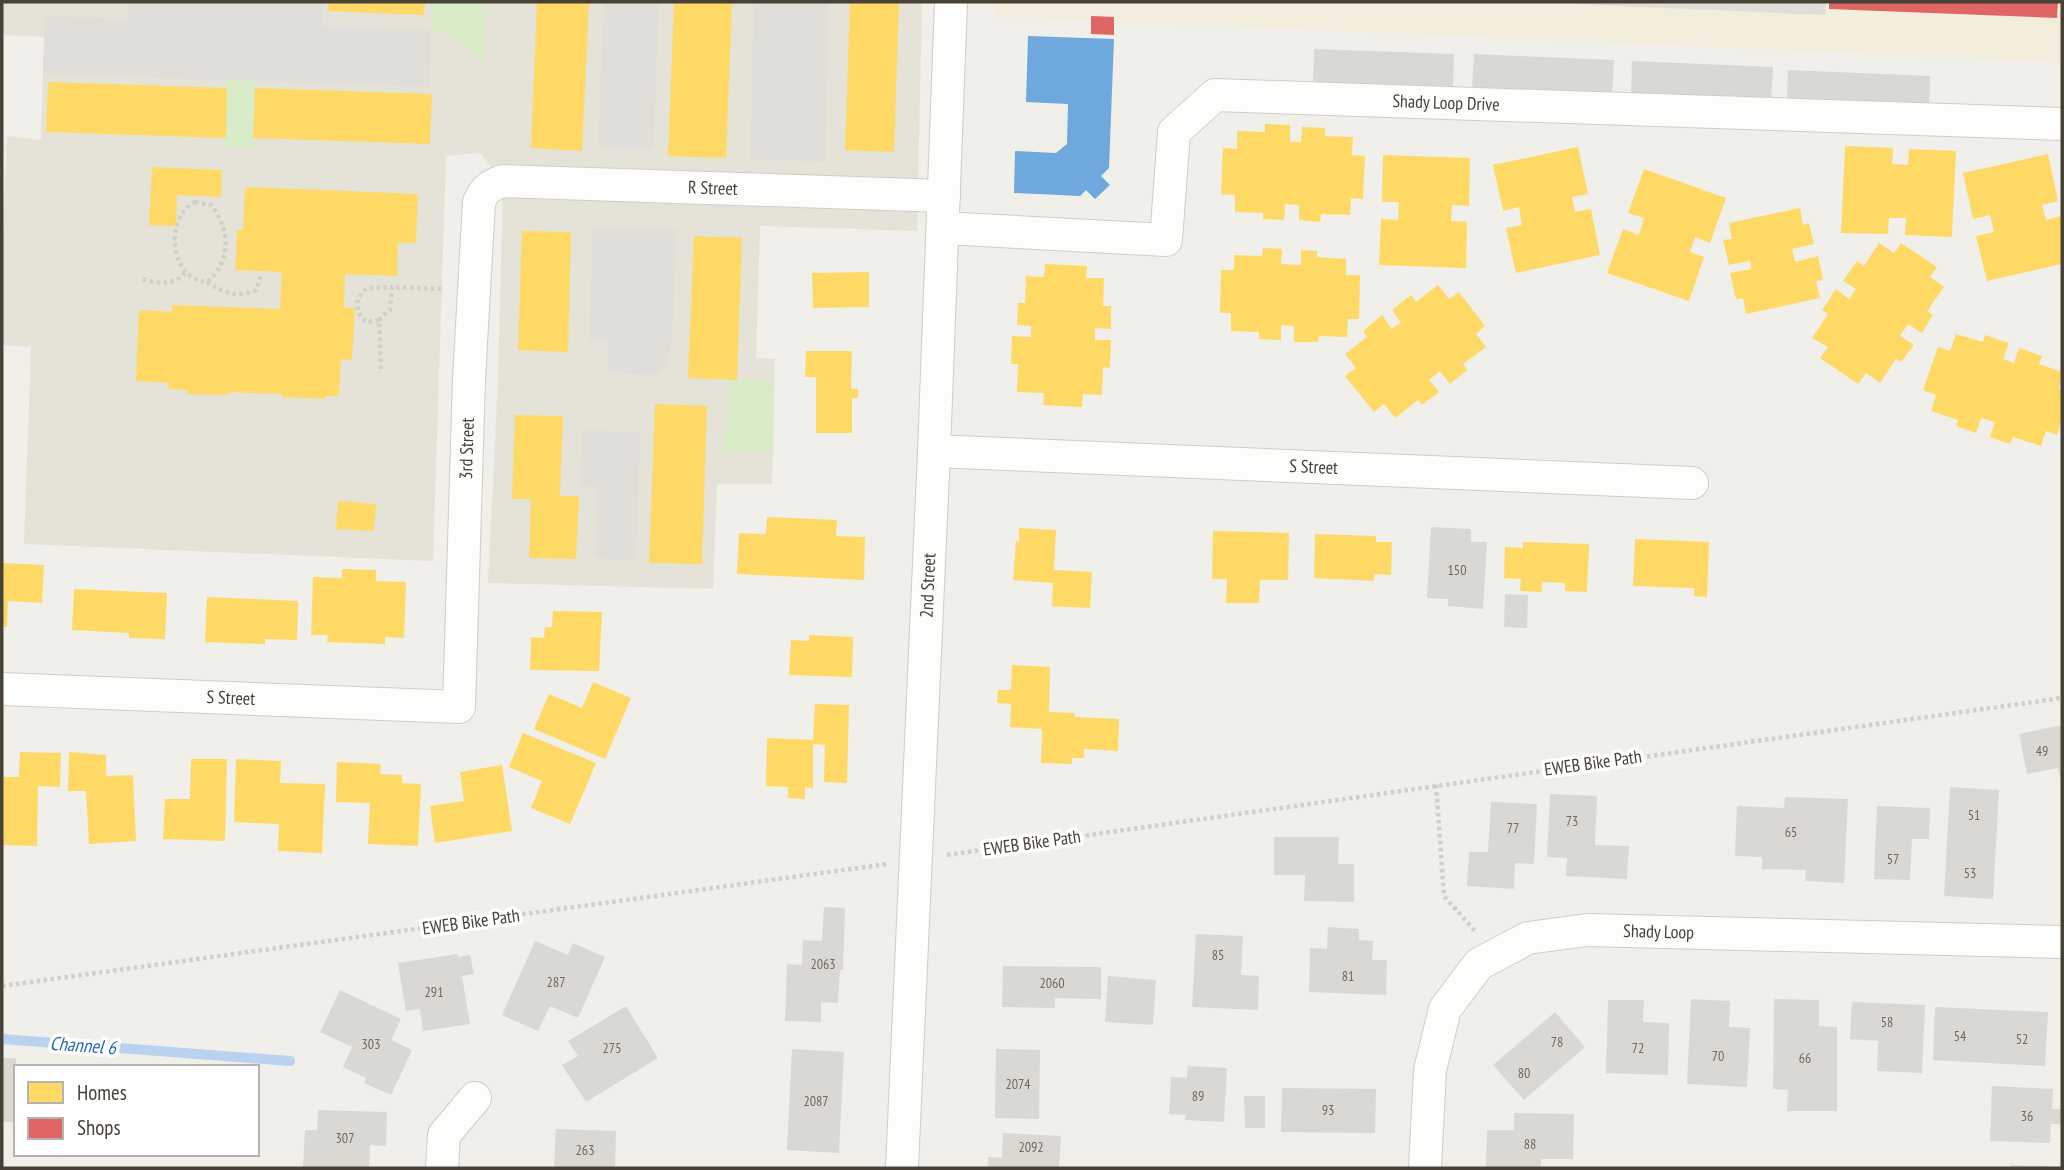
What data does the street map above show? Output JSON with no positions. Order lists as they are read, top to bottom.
{
  "streets": {
    "street": [
      "Shady Loop Drive",
      "R Street",
      "3rd Street",
      "S Street",
      "2nd Street",
      "Shady Loop"
    ],
    "path": ["EWEB Bike Path"]
  },
  "crossings": [
    ["Shady Loop Drive", "2nd Street"],
    ["R Street", "3rd Street"],
    ["R Street", "2nd Street"],
    ["3rd Street", "S Street"],
    ["S Street", "2nd Street"],
    ["2nd Street", "EWEB Bike Path"]
  ],
  "water": ["Channel 6"],
  "house_numbers": [
    "150",
    "49",
    "51",
    "73",
    "77",
    "65",
    "57",
    "53",
    "85",
    "2063",
    "81",
    "287",
    "2060",
    "291",
    "58",
    "54",
    "52",
    "78",
    "303",
    "275",
    "72",
    "70",
    "66",
    "80",
    "2074",
    "89",
    "2087",
    "93",
    "36",
    "307",
    "88",
    "2092",
    "263"
  ],
  "legend": ["Homes", "Shops"]
}
